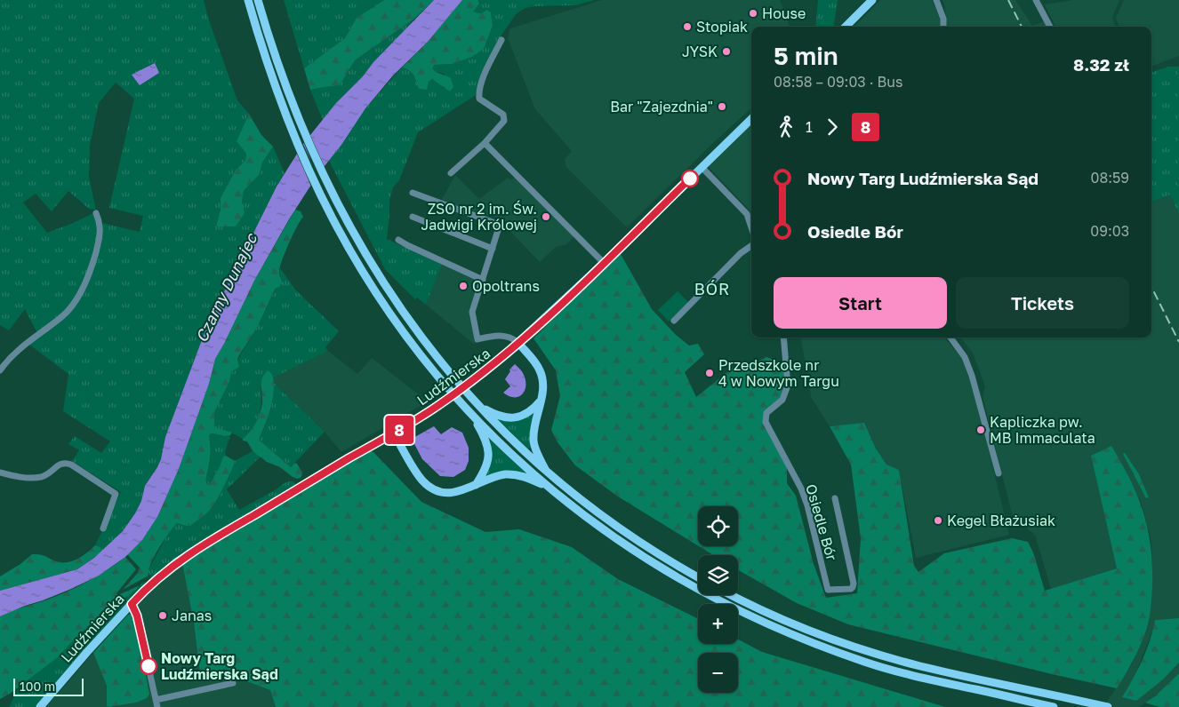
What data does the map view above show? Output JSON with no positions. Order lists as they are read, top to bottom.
{
  "streets": {
    "main road": ["Ludźmierska"],
    "street": ["Osiedle Bór"]
  },
  "districts": ["BÓR"],
  "water": ["Czarny Dunajec"],
  "places": [
    "House",
    "Stopiak",
    "JYSK",
    "Bar \"Zajezdnia\"",
    "ZSO nr 2 im. Św. Jadwigi Królowej",
    "Opoltrans",
    "Przedszkole nr 4 w Nowym Targu",
    "Kapliczka pw. MB Immaculata",
    "Kegel Błażusiak",
    "Janas",
    "Nowy Targ Ludźmierska Sąd"
  ],
  "lines": ["bus line 8"],
  "scale_bar": "100 m",
  "page": {
    "on_map": "8",
    "heading": ["5 min", "08:58 – 09:03 · Bus", "8.32 zł"],
    "legs": ["1", "8"],
    "list": [
      {
        "name": "Nowy Targ Ludźmierska Sąd",
        "value": "08:59"
      },
      {
        "name": "Osiedle Bór",
        "value": "09:03"
      }
    ],
    "buttons": ["Start", "Tickets"],
    "map_buttons": ["+", "−"],
    "scale": "100 m"
  }
}
